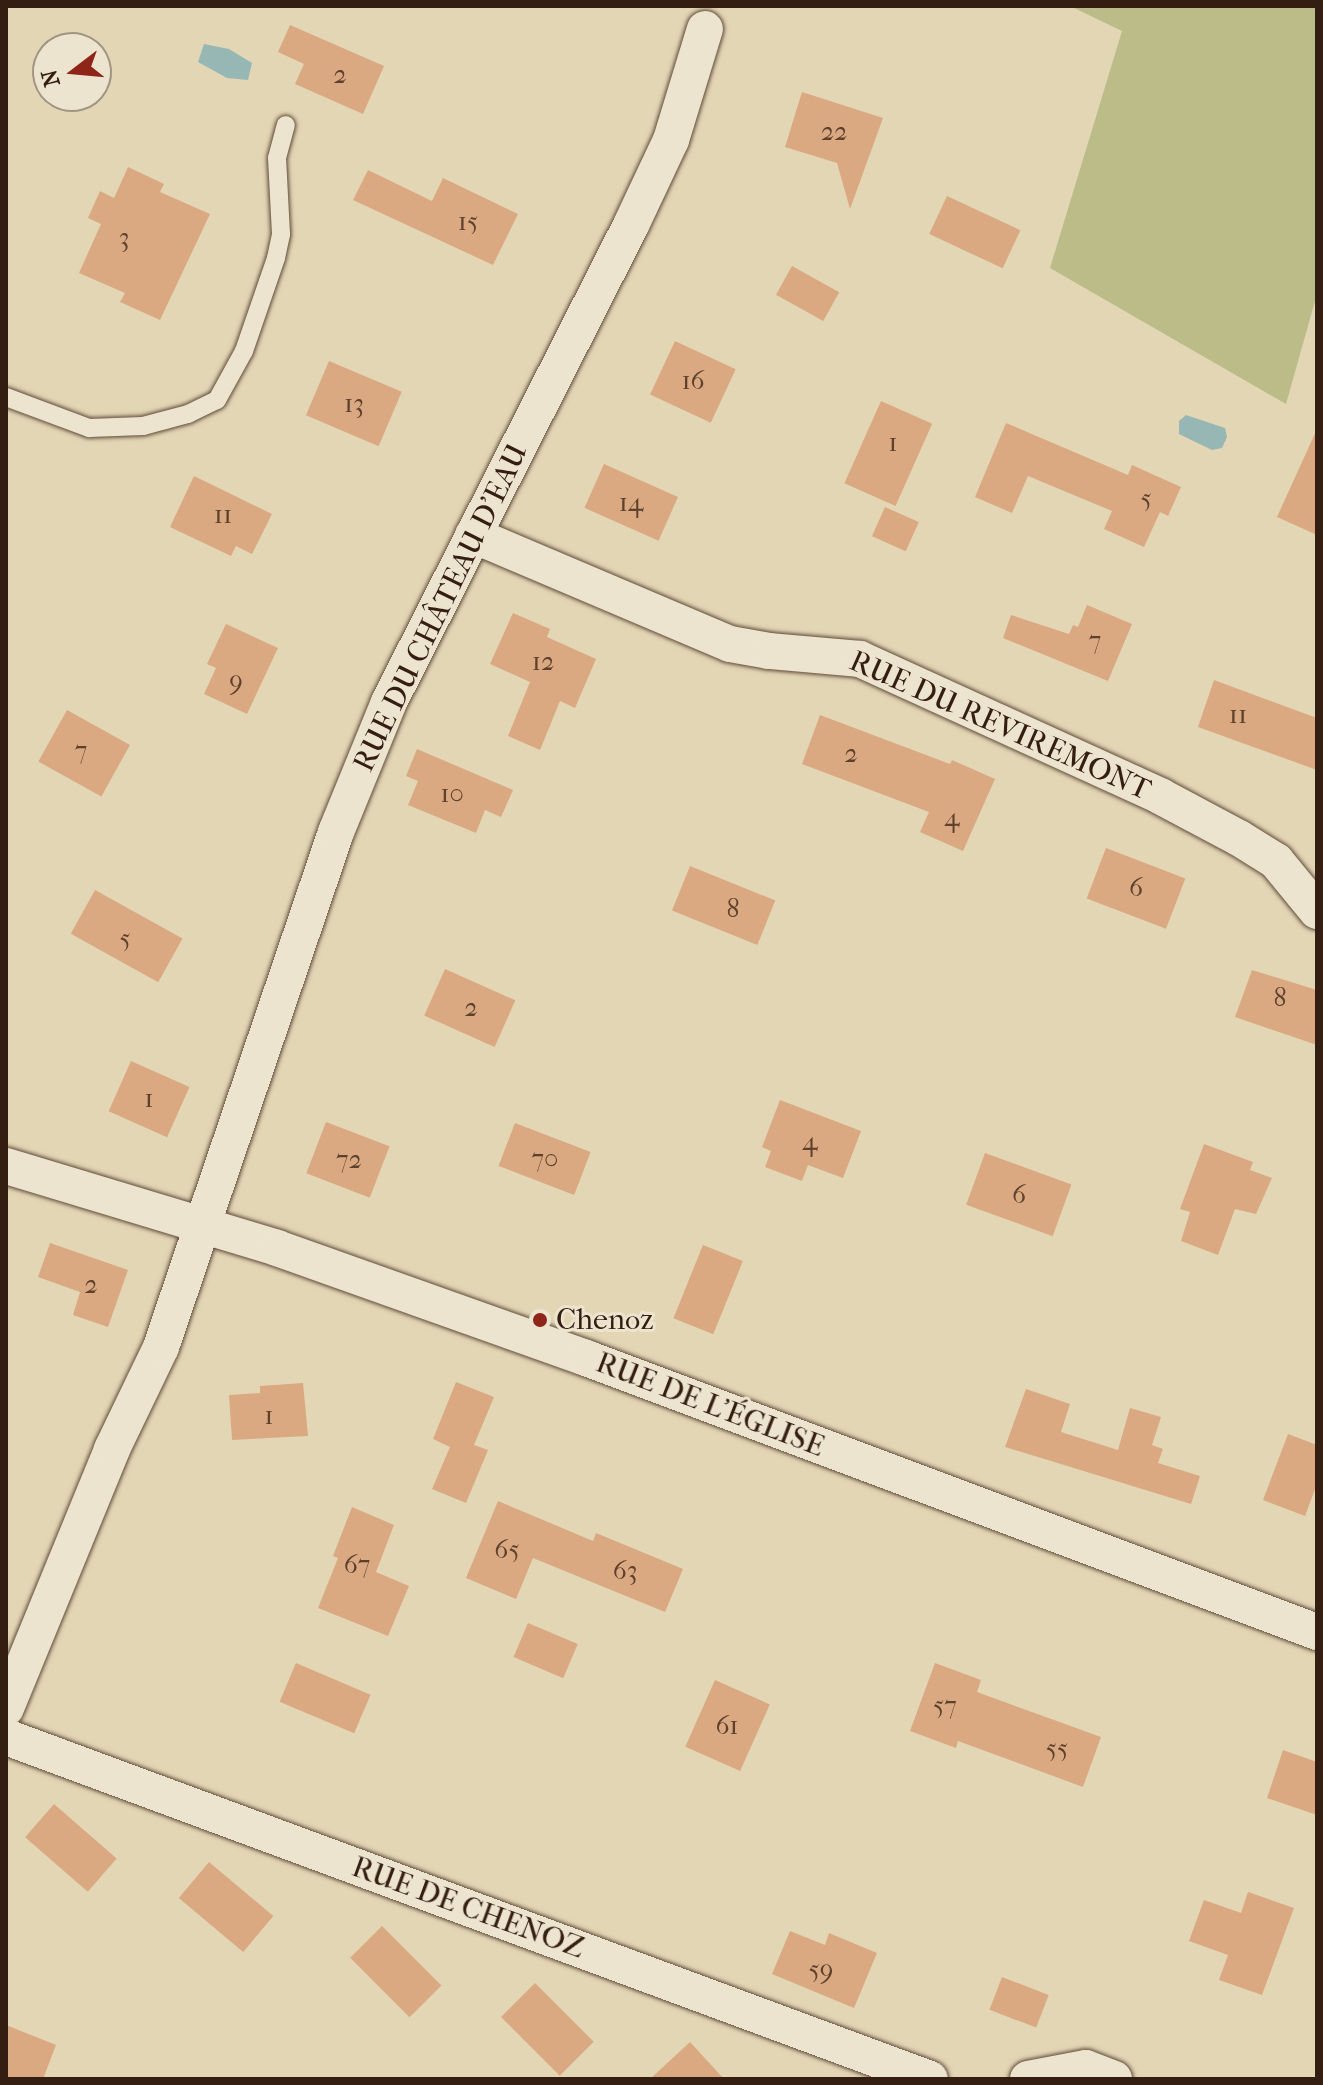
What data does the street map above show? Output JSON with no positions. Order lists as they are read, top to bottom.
{
  "streets": {
    "street": [
      "RUE DU CHÂTEAU D'EAU",
      "RUE DU REVIREMONT",
      "RUE DE L'ÉGLISE",
      "RUE DE CHENOZ"
    ]
  },
  "crossings": [
    ["RUE DU CHÂTEAU D'EAU", "RUE DU REVIREMONT"],
    ["RUE DU CHÂTEAU D'EAU", "RUE DE L'ÉGLISE"]
  ],
  "places": ["Chenoz"],
  "house_numbers": [
    "2",
    "22",
    "15",
    "3",
    "16",
    "13",
    "1",
    "5",
    "14",
    "11",
    "7",
    "12",
    "9",
    "11",
    "7",
    "2",
    "10",
    "4",
    "6",
    "8",
    "5",
    "8",
    "2",
    "1",
    "4",
    "70",
    "72",
    "6",
    "2",
    "1",
    "65",
    "67",
    "63",
    "57",
    "61",
    "55",
    "59"
  ],
  "north": "left"
}
